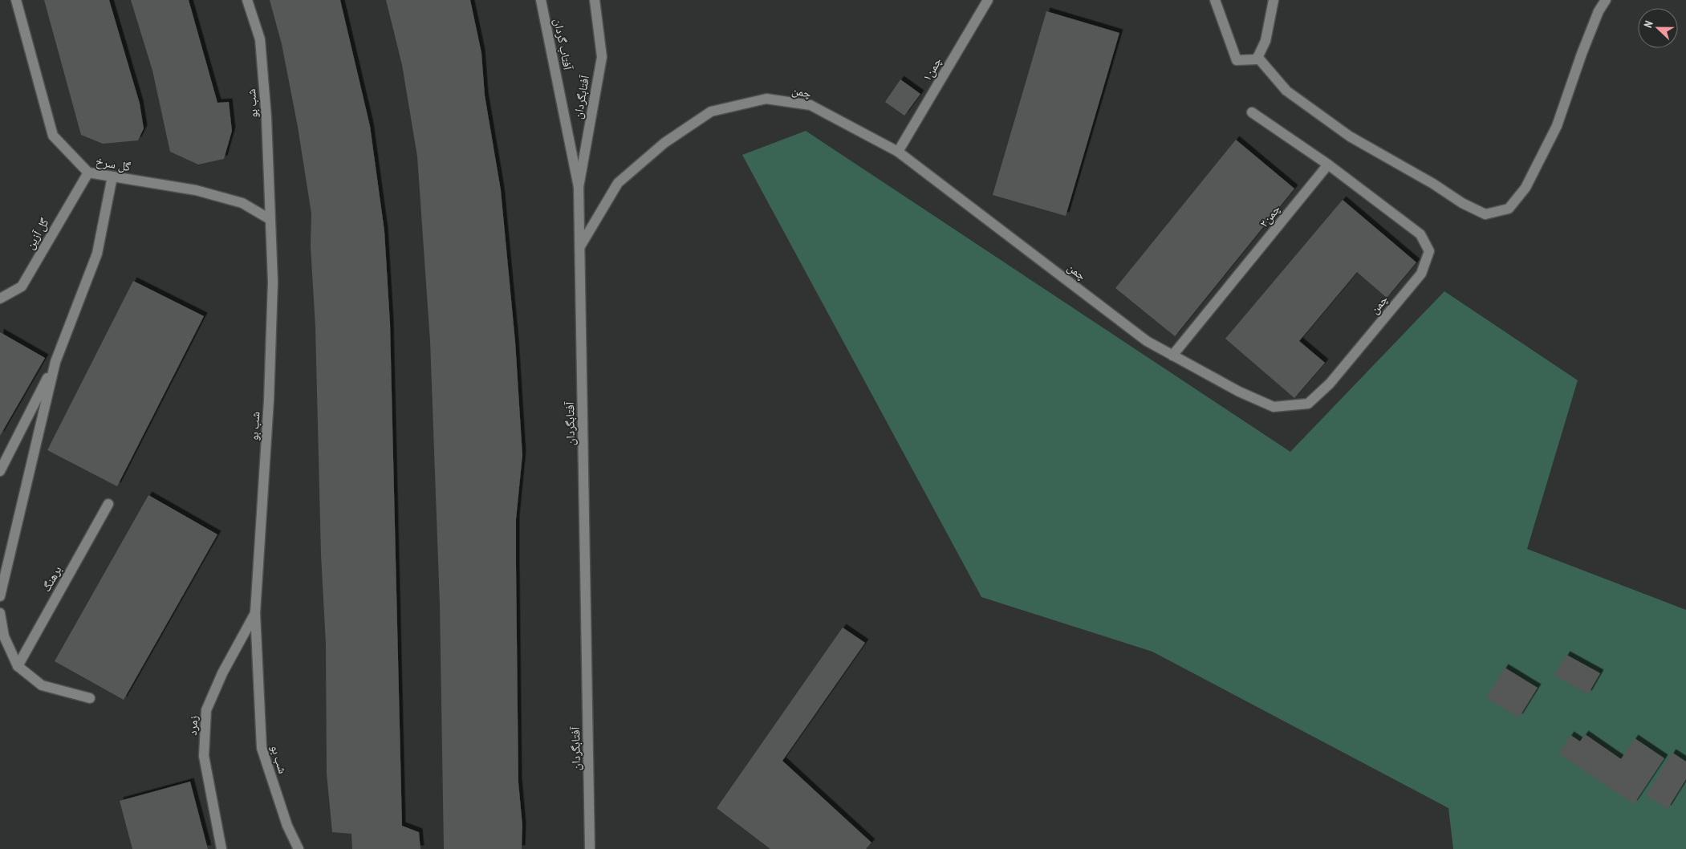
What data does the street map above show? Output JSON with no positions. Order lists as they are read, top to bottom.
{
  "streets": {
    "street": [
      "آفتاب گردان",
      "چمن۱",
      "چمن",
      "آفتابگردان",
      "شب بو",
      "گل سرخ",
      "چمن۲",
      "گل آزین",
      "برهنگ",
      "زمرد"
    ]
  },
  "crossings": [
    ["آفتاب گردان", "آفتابگردان"],
    ["چمن۱", "چمن"],
    ["چمن", "آفتابگردان"],
    ["چمن", "چمن۲"],
    ["شب بو", "گل سرخ"],
    ["شب بو", "زمرد"],
    ["گل سرخ", "گل آزین"]
  ],
  "north": "left"
}
